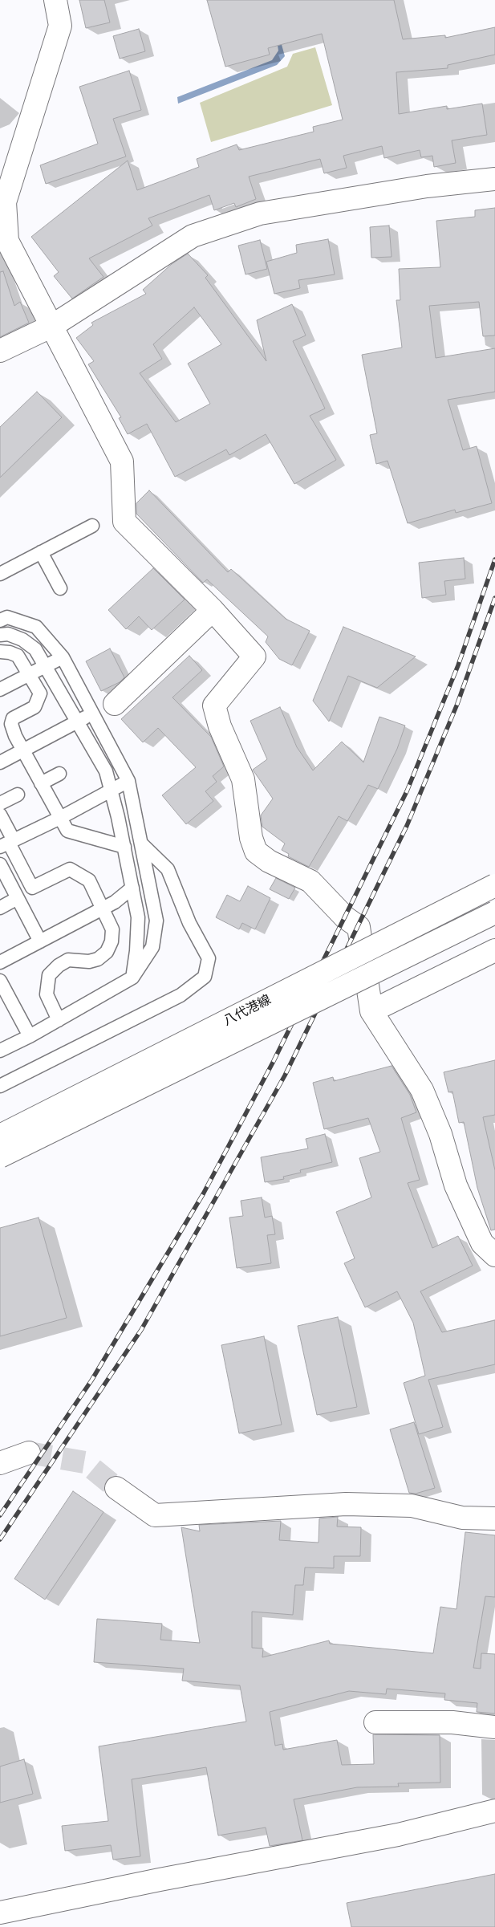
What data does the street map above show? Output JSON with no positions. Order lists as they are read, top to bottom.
{
  "streets": {
    "street": ["八代港線"]
  }
}
